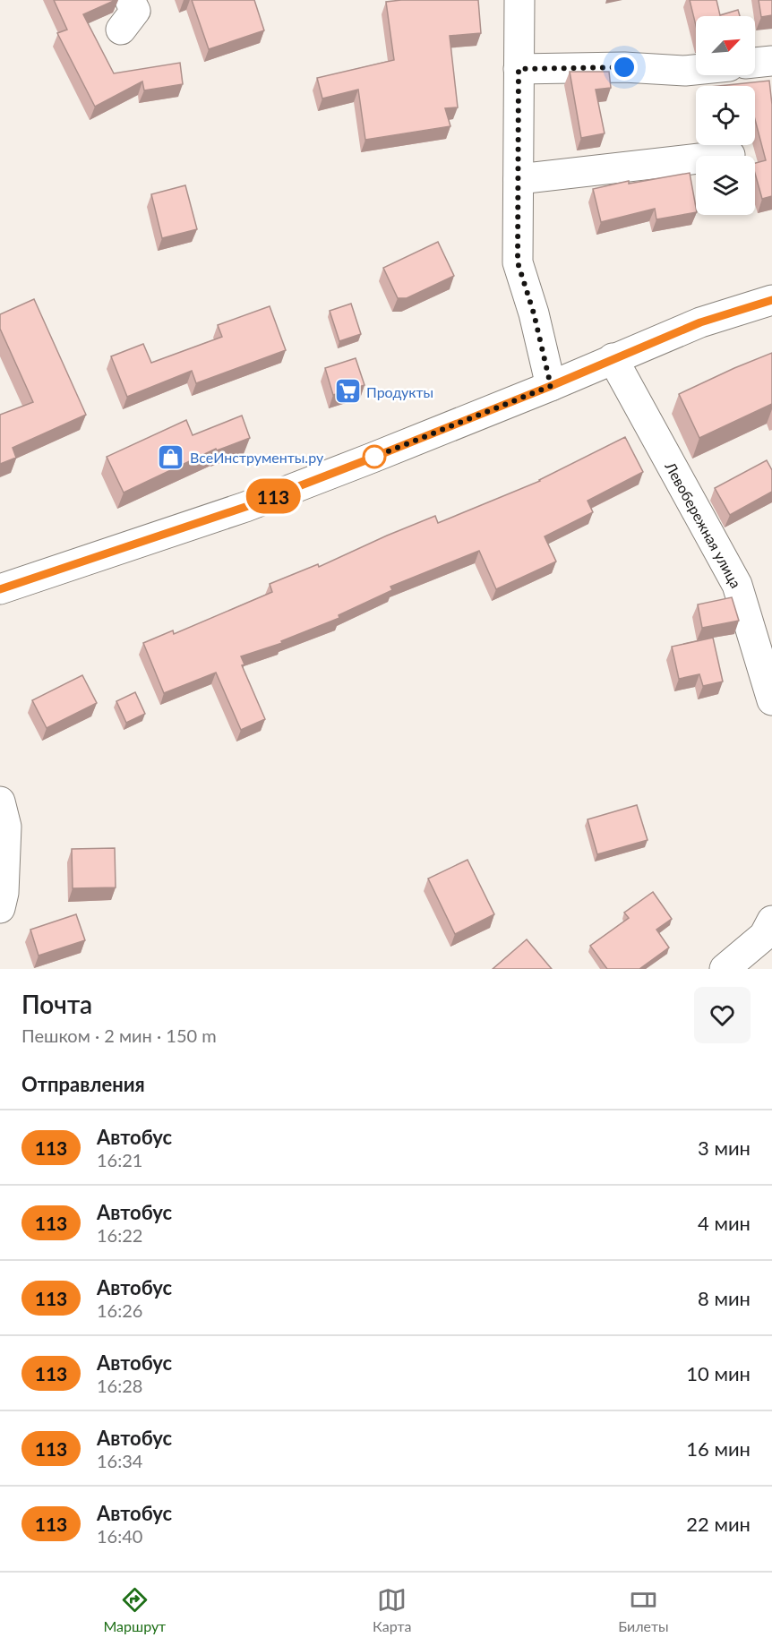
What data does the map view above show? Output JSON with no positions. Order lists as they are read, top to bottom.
{
  "streets": {
    "street": ["Левобережная улица"]
  },
  "places": {
    "supermarket": ["Продукты"],
    "shop": ["ВсеИнструменты.ру"]
  },
  "lines": ["bus line 113"],
  "north": "top right",
  "page": {
    "on_map": "113",
    "heading": [
      ["Почта", "Пешком · 2 мин · 150 m"],
      "Отправления"
    ],
    "list": [
      {
        "mark": "113",
        "name": "Автобус",
        "note": "16:21",
        "value": "3 мин"
      },
      {
        "mark": "113",
        "name": "Автобус",
        "note": "16:22",
        "value": "4 мин"
      },
      {
        "mark": "113",
        "name": "Автобус",
        "note": "16:26",
        "value": "8 мин"
      },
      {
        "mark": "113",
        "name": "Автобус",
        "note": "16:28",
        "value": "10 мин"
      },
      {
        "mark": "113",
        "name": "Автобус",
        "note": "16:34",
        "value": "16 мин"
      },
      {
        "mark": "113",
        "name": "Автобус",
        "note": "16:40",
        "value": "22 мин"
      }
    ],
    "tabs": ["Маршрут", "Карта", "Билеты"]
  }
}
